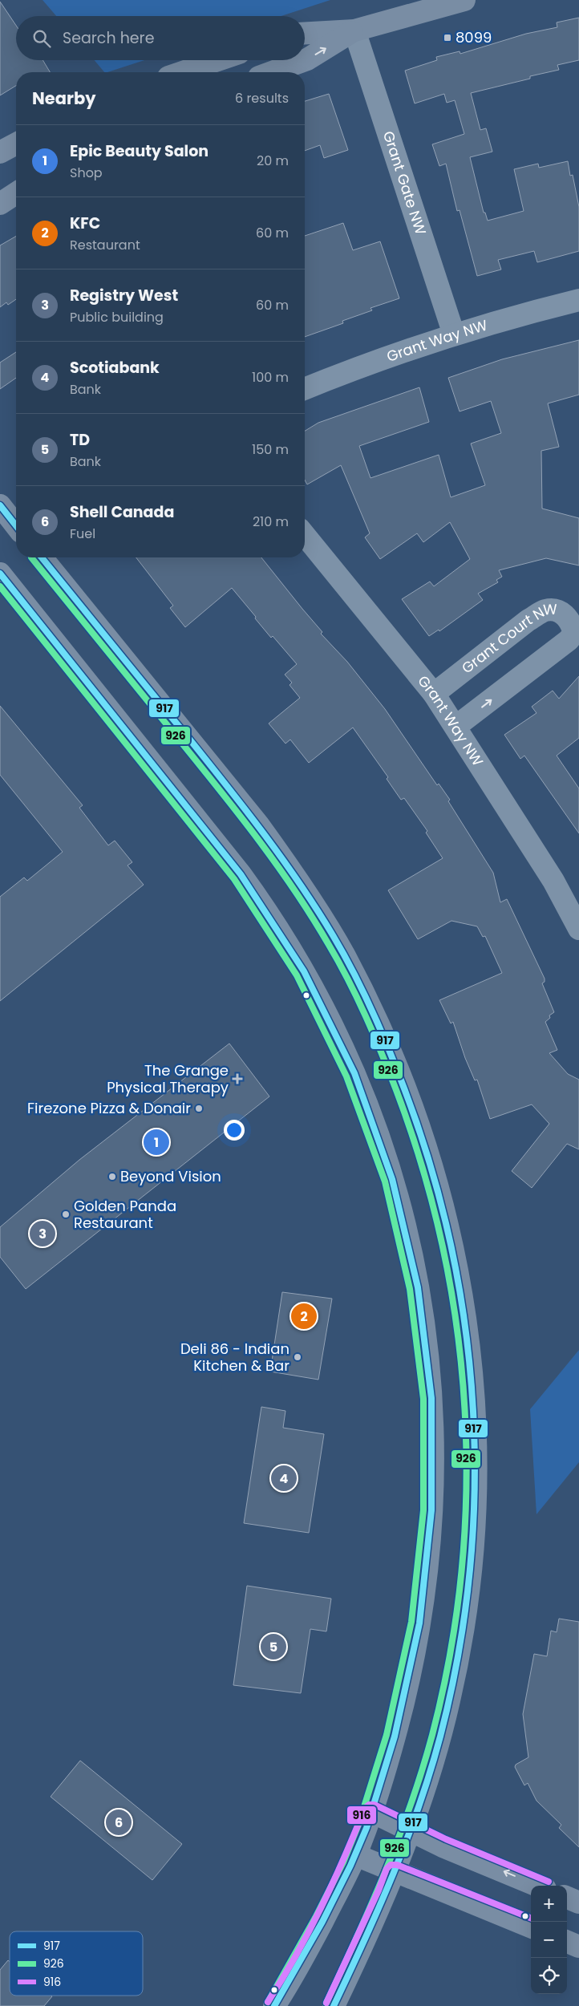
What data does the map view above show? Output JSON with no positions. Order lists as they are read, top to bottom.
{
  "streets": {
    "street": ["Grant Gate NW", "Grant Way NW", "Grant Court NW"]
  },
  "crossings": [
    ["Grant Gate NW", "Grant Way NW"],
    ["Grant Way NW", "Grant Court NW"]
  ],
  "places": {
    "transit": ["8099"],
    "health": ["The Grange Physical Therapy"],
    "other": [
      "Firezone Pizza & Donair",
      "Beyond Vision",
      "Golden Panda Restaurant",
      "Deli 86 - Indian Kitchen & Bar"
    ]
  },
  "lines": ["transit line 917", "transit line 926", "transit line 916"],
  "legend": ["917", "926", "916"],
  "page": {
    "search": "Search here",
    "heading": ["Nearby", "6 results"],
    "list": [
      {
        "mark": "1",
        "name": "Epic Beauty Salon",
        "note": "Shop",
        "value": "20 m"
      },
      {
        "mark": "2",
        "name": "KFC",
        "note": "Restaurant",
        "value": "60 m"
      },
      {
        "mark": "3",
        "name": "Registry West",
        "note": "Public building",
        "value": "60 m"
      },
      {
        "mark": "4",
        "name": "Scotiabank",
        "note": "Bank",
        "value": "100 m"
      },
      {
        "mark": "5",
        "name": "TD",
        "note": "Bank",
        "value": "150 m"
      },
      {
        "mark": "6",
        "name": "Shell Canada",
        "note": "Fuel",
        "value": "210 m"
      }
    ],
    "pins": [
      "1",
      "3",
      "2",
      "4",
      "5",
      "6"
    ],
    "map_buttons": ["+", "−"]
  }
}
